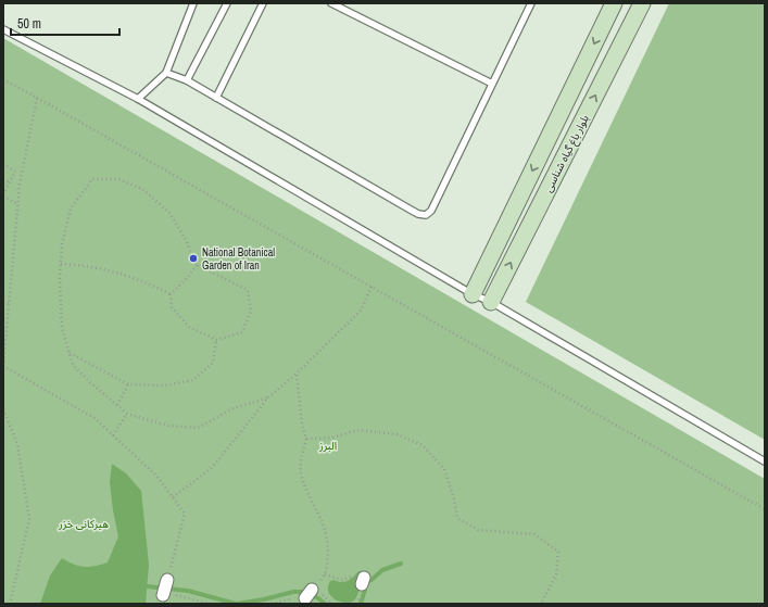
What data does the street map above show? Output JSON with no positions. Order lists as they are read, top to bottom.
{
  "streets": {
    "street": ["بلوار باغ گیاه شناسی"]
  },
  "parks": ["البرز", "هیرکانی خزر"],
  "places": ["National Botanical Garden of Iran"],
  "scale_bar": "50 m"
}
